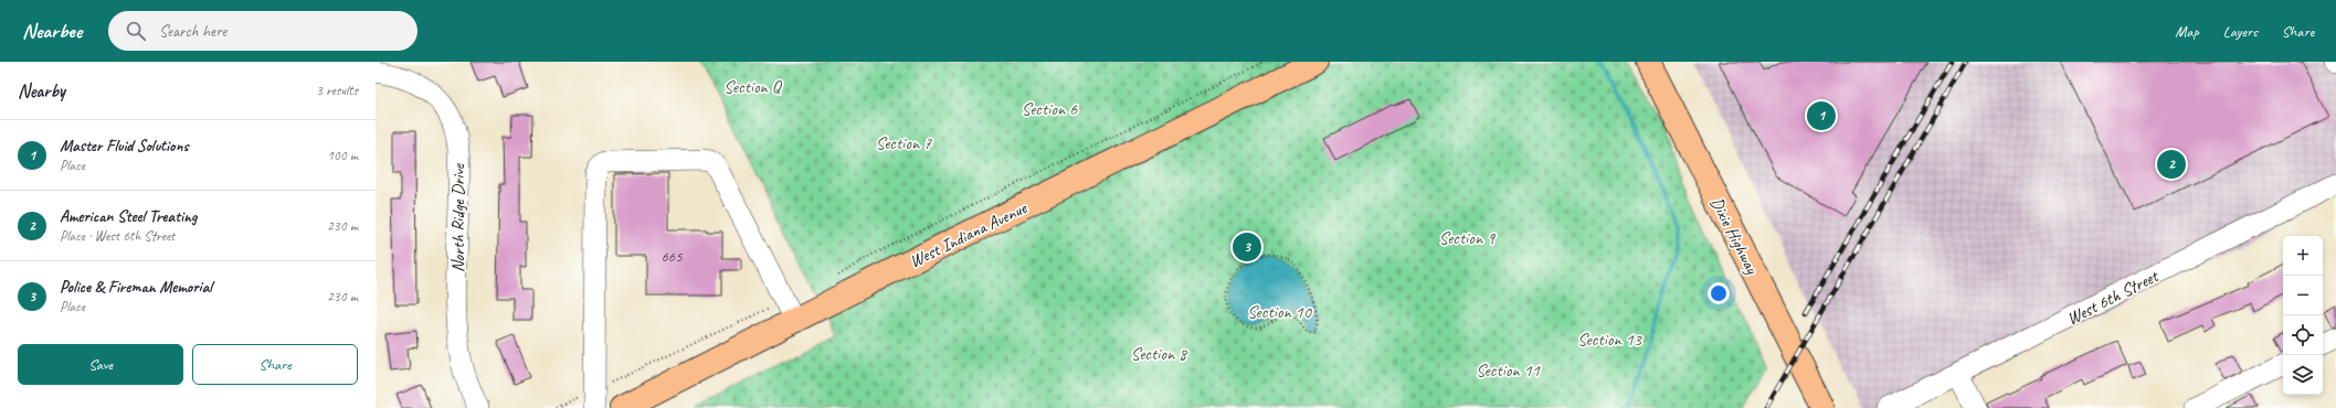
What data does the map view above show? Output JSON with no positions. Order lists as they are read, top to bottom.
{
  "streets": {
    "main road": ["West Indiana Avenue", "Dixie Highway"],
    "street": ["North Ridge Drive", "West 6th Street"]
  },
  "parks": [
    "Section Q",
    "Section 6",
    "Section 7",
    "Section 9",
    "Section 10",
    "Section 13",
    "Section 8",
    "Section 11"
  ],
  "house_numbers": ["665"],
  "page": {
    "header": "Nearbee",
    "search": "Search here",
    "nav": ["Map", "Layers", "Share"],
    "heading": ["Nearby", "3 results"],
    "pins": ["1", "2", "3"],
    "list": [
      {
        "mark": "1",
        "name": "Master Fluid Solutions",
        "note": "Place",
        "value": "100 m"
      },
      {
        "mark": "2",
        "name": "American Steel Treating",
        "note": "Place · West 6th Street",
        "value": "230 m"
      },
      {
        "mark": "3",
        "name": "Police & Fireman Memorial",
        "note": "Place",
        "value": "230 m"
      }
    ],
    "map_buttons": ["+", "−"],
    "buttons": ["Save", "Share"]
  }
}
